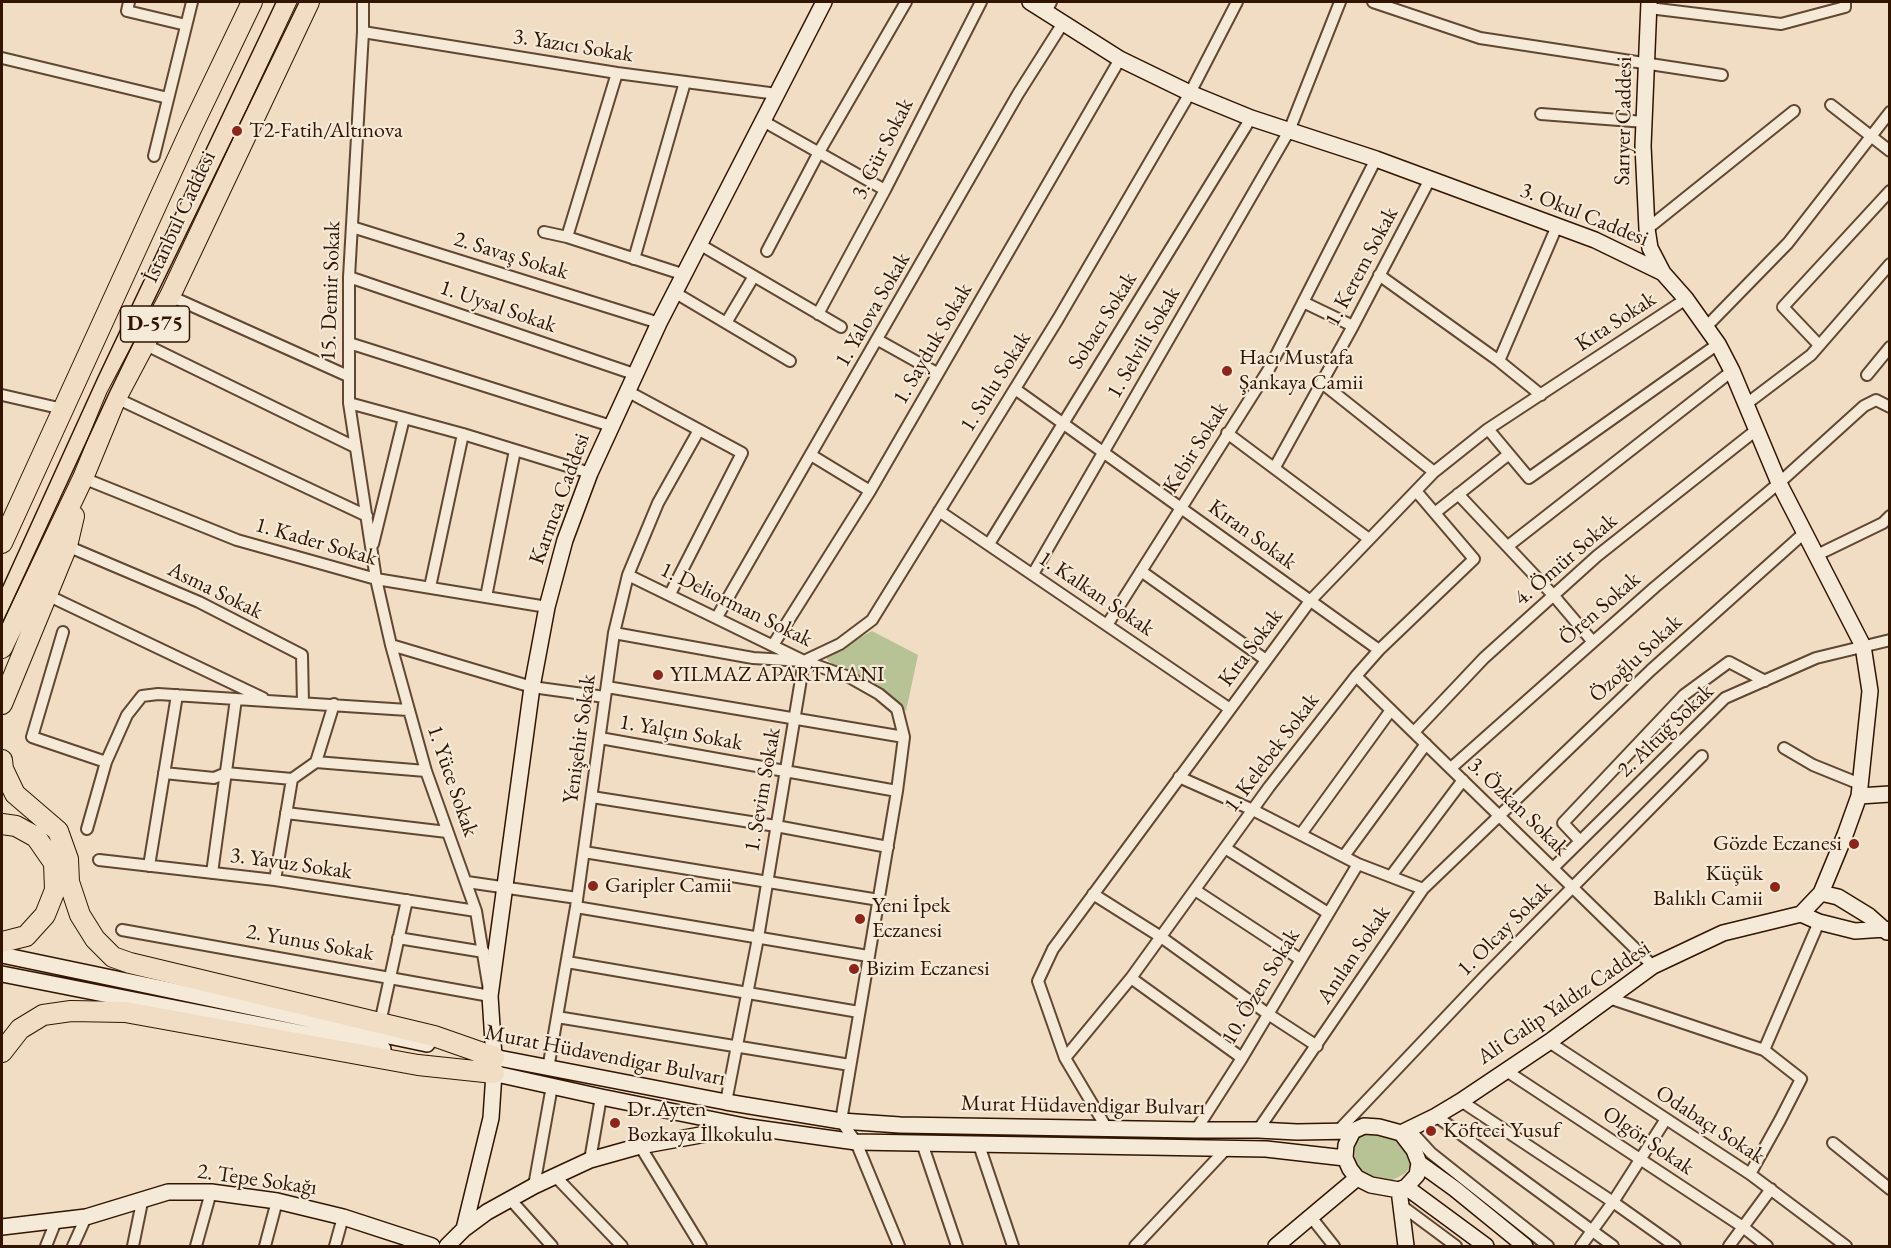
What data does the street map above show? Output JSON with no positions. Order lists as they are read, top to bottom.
{
  "streets": {
    "highway": ["İstanbul Caddesi", "D-575"],
    "main road": [
      "Sarıyer Caddesi",
      "3. Okul Caddesi",
      "Karınca Caddesi",
      "Ali Galip Yaldız Caddesi",
      "Murat Hüdavendigar Bulvarı",
      "2. Tepe Sokağı"
    ],
    "street": [
      "3. Yazıcı Sokak",
      "3. Gür Sokak",
      "2. Savaş Sokak",
      "1. Kerem Sokak",
      "15. Demir Sokak",
      "1. Uysal Sokak",
      "1. Yalova Sokak",
      "Sobacı Sokak",
      "Kıta Sokak",
      "1. Selvili Sokak",
      "1. Sayduk Sokak",
      "1. Sulu Sokak",
      "Kebir Sokak",
      "Kıran Sokak",
      "1. Kader Sokak",
      "4. Ömür Sokak",
      "Asma Sokak",
      "1. Kalkan Sokak",
      "1. Deliorman Sokak",
      "Ören Sokak",
      "Özoğlu Sokak",
      "2. Altuğ Sokak",
      "1. Yalçın Sokak",
      "Yenişehir Sokak",
      "1. Kelebek Sokak",
      "1. Yüce Sokak",
      "1. Sevim Sokak",
      "3. Özkan Sokak",
      "3. Yavuz Sokak",
      "1. Olcay Sokak",
      "2. Yunus Sokak",
      "Anılan Sokak",
      "10. Özen Sokak",
      "Odabaçı Sokak",
      "Olgör Sokak"
    ]
  },
  "crossings": [
    ["3. Yazıcı Sokak", "15. Demir Sokak"],
    ["3. Yazıcı Sokak", "Karınca Caddesi"],
    ["Sarıyer Caddesi", "3. Okul Caddesi"],
    ["3. Okul Caddesi", "1. Kerem Sokak"],
    ["3. Okul Caddesi", "1. Yalova Sokak"],
    ["3. Okul Caddesi", "Sobacı Sokak"],
    ["3. Okul Caddesi", "Kıta Sokak"],
    ["3. Okul Caddesi", "1. Selvili Sokak"],
    ["3. Okul Caddesi", "1. Sayduk Sokak"],
    ["3. Okul Caddesi", "1. Sulu Sokak"],
    ["3. Okul Caddesi", "Kebir Sokak"],
    ["3. Okul Caddesi", "4. Ömür Sokak"],
    ["3. Okul Caddesi", "Ören Sokak"],
    ["3. Okul Caddesi", "Özoğlu Sokak"],
    ["3. Okul Caddesi", "2. Altuğ Sokak"],
    ["İstanbul Caddesi", "1. Kader Sokak"],
    ["2. Savaş Sokak", "15. Demir Sokak"],
    ["2. Savaş Sokak", "Karınca Caddesi"],
    ["15. Demir Sokak", "1. Uysal Sokak"],
    ["15. Demir Sokak", "1. Kader Sokak"],
    ["15. Demir Sokak", "1. Yüce Sokak"],
    ["1. Uysal Sokak", "Karınca Caddesi"],
    ["1. Yalova Sokak", "1. Deliorman Sokak"],
    ["Sobacı Sokak", "Kıran Sokak"],
    ["Sobacı Sokak", "1. Kalkan Sokak"],
    ["Kıta Sokak", "Kıran Sokak"],
    ["Kıta Sokak", "1. Kalkan Sokak"],
    ["Kıta Sokak", "1. Kelebek Sokak"],
    ["Kıta Sokak", "Murat Hüdavendigar Bulvarı"],
    ["1. Selvili Sokak", "Kıran Sokak"],
    ["1. Selvili Sokak", "1. Kalkan Sokak"],
    ["1. Sayduk Sokak", "1. Deliorman Sokak"],
    ["1. Sulu Sokak", "Kıran Sokak"],
    ["1. Sulu Sokak", "1. Kalkan Sokak"],
    ["1. Sulu Sokak", "1. Deliorman Sokak"],
    ["1. Sulu Sokak", "1. Sevim Sokak"],
    ["Kebir Sokak", "Kıran Sokak"],
    ["Kebir Sokak", "1. Kalkan Sokak"],
    ["Karınca Caddesi", "1. Kader Sokak"],
    ["Karınca Caddesi", "1. Yüce Sokak"],
    ["Karınca Caddesi", "2. Yunus Sokak"],
    ["Karınca Caddesi", "Murat Hüdavendigar Bulvarı"],
    ["Kıran Sokak", "1. Kelebek Sokak"],
    ["1. Kader Sokak", "1. Yüce Sokak"],
    ["4. Ömür Sokak", "3. Özkan Sokak"],
    ["1. Deliorman Sokak", "Yenişehir Sokak"],
    ["1. Deliorman Sokak", "1. Sevim Sokak"],
    ["Ören Sokak", "3. Özkan Sokak"],
    ["Özoğlu Sokak", "3. Özkan Sokak"],
    ["Özoğlu Sokak", "Anılan Sokak"],
    ["2. Altuğ Sokak", "3. Özkan Sokak"],
    ["1. Yalçın Sokak", "Yenişehir Sokak"],
    ["1. Yalçın Sokak", "1. Sevim Sokak"],
    ["Yenişehir Sokak", "Murat Hüdavendigar Bulvarı"],
    ["1. Kelebek Sokak", "3. Özkan Sokak"],
    ["1. Yüce Sokak", "3. Yavuz Sokak"],
    ["1. Yüce Sokak", "2. Yunus Sokak"],
    ["1. Sevim Sokak", "Murat Hüdavendigar Bulvarı"],
    ["3. Özkan Sokak", "1. Olcay Sokak"],
    ["3. Özkan Sokak", "Anılan Sokak"],
    ["3. Özkan Sokak", "Ali Galip Yaldız Caddesi"],
    ["1. Olcay Sokak", "Ali Galip Yaldız Caddesi"],
    ["1. Olcay Sokak", "Murat Hüdavendigar Bulvarı"],
    ["Anılan Sokak", "Murat Hüdavendigar Bulvarı"],
    ["10. Özen Sokak", "Murat Hüdavendigar Bulvarı"],
    ["Ali Galip Yaldız Caddesi", "Murat Hüdavendigar Bulvarı"],
    ["Ali Galip Yaldız Caddesi", "Odabaçı Sokak"],
    ["Ali Galip Yaldız Caddesi", "Olgör Sokak"]
  ],
  "places": [
    "T2-Fatih/Altınova",
    "Hacı Mustafa Şankaya Camii",
    "YILMAZ APARTMANI",
    "Gözde Eczanesi",
    "Garipler Camii",
    "Küçük Balıklı Camii",
    "Yeni İpek Eczanesi",
    "Bizim Eczanesi",
    "Dr.Ayten Bozkaya İlkokulu",
    "Köfteci Yusuf"
  ]
}
